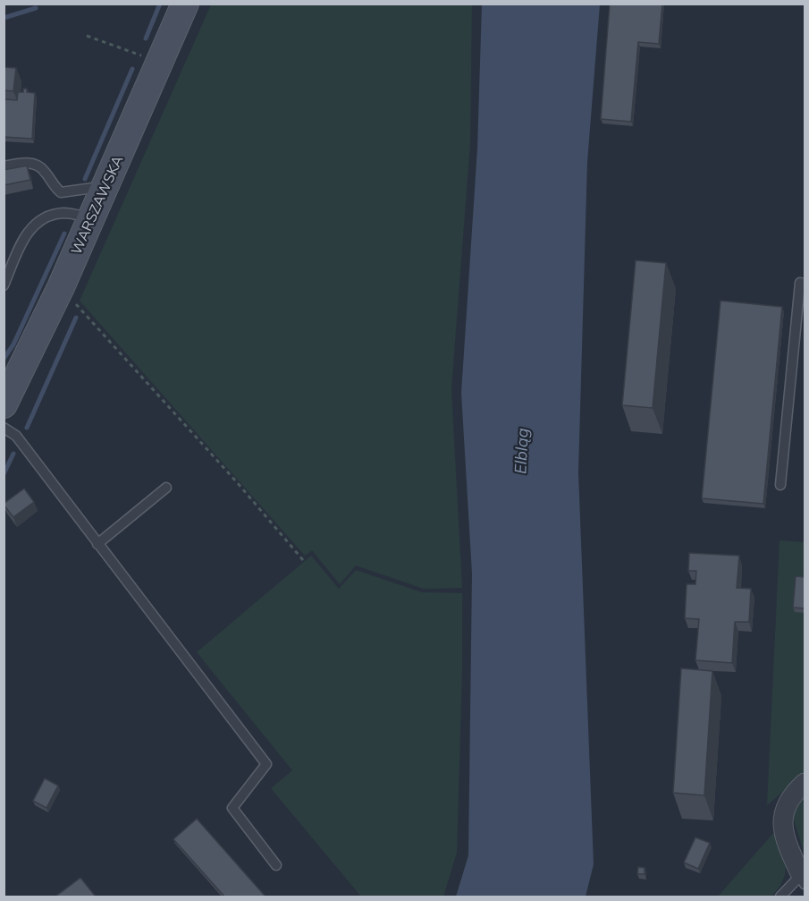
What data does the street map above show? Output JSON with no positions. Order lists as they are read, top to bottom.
{
  "streets": {
    "main road": ["WARSZAWSKA"]
  },
  "water": ["Elbląg"]
}
